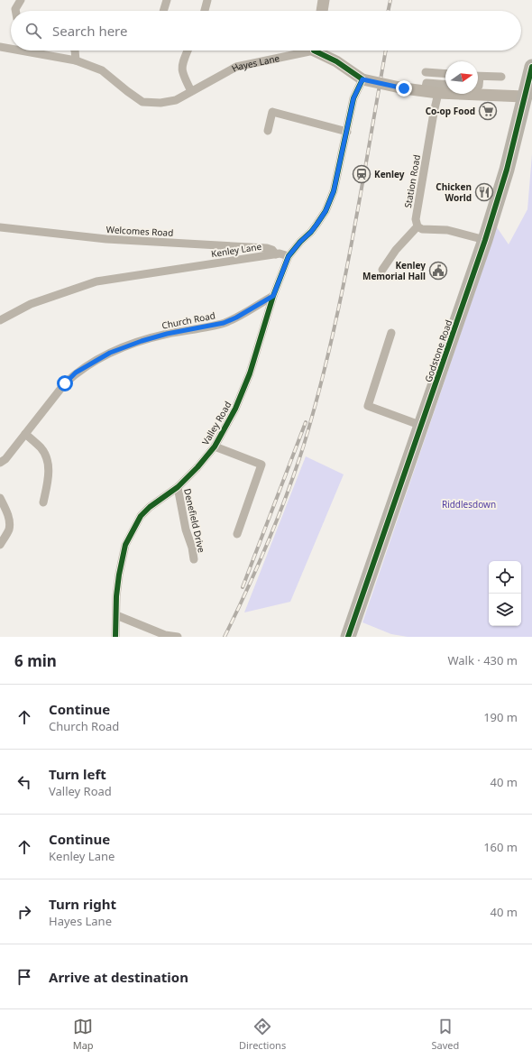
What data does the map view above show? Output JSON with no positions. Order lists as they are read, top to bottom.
{
  "streets": {
    "highway": ["Godstone Road"],
    "street": [
      "Hayes Lane",
      "Station Road",
      "Welcomes Road",
      "Kenley Lane",
      "Church Road",
      "Valley Road",
      "Denefield Drive"
    ]
  },
  "crossings": [
    ["Hayes Lane", "Station Road"],
    ["Hayes Lane", "Godstone Road"],
    ["Welcomes Road", "Kenley Lane"],
    ["Kenley Lane", "Valley Road"],
    ["Church Road", "Valley Road"],
    ["Valley Road", "Denefield Drive"]
  ],
  "parks": ["Riddlesdown"],
  "places": {
    "supermarket": ["Co-op Food"],
    "station": ["Kenley"],
    "restaurant": ["Chicken World"],
    "public building": ["Kenley Memorial Hall"]
  },
  "north": "right",
  "page": {
    "search": "Search here",
    "heading": ["6 min", "Walk · 430 m"],
    "list": [
      ["Continue", "Church Road", "190 m"],
      ["Turn left", "Valley Road", "40 m"],
      ["Continue", "Kenley Lane", "160 m"],
      ["Turn right", "Hayes Lane", "40 m"],
      "Arrive at destination"
    ],
    "nav": ["Map", "Directions", "Saved"]
  }
}
